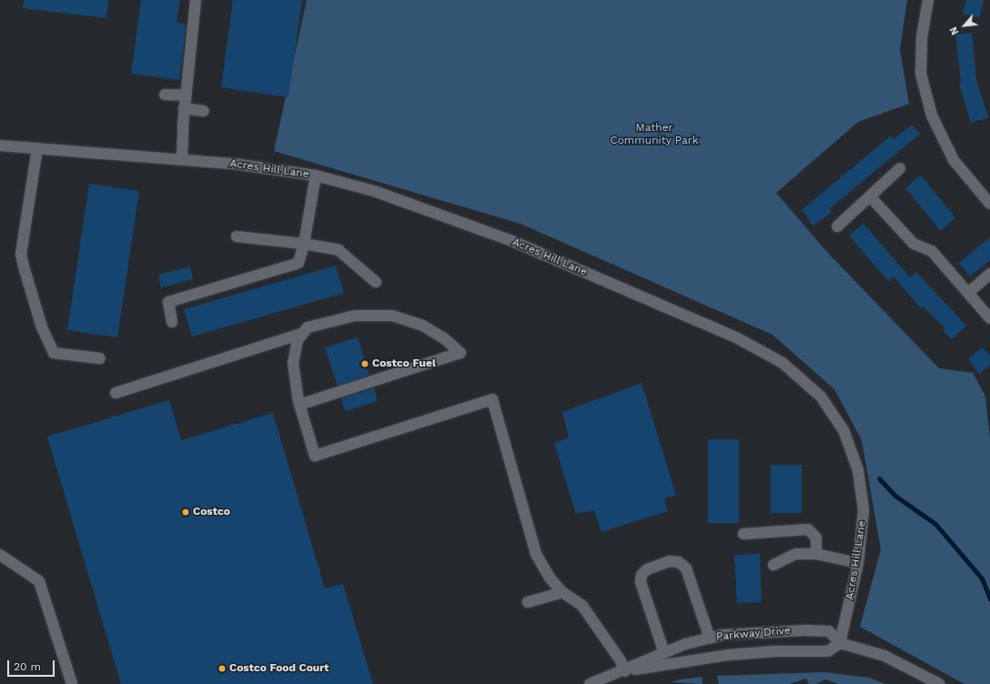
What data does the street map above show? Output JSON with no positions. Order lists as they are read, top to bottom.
{
  "streets": {
    "street": ["Acres Hill Lane", "Parkway Drive"]
  },
  "crossings": [
    ["Acres Hill Lane", "Parkway Drive"]
  ],
  "parks": ["Mather Community Park"],
  "places": ["Costco Fuel", "Costco", "Costco Food Court"],
  "scale_bar": "20 m",
  "north": "bottom left"
}
